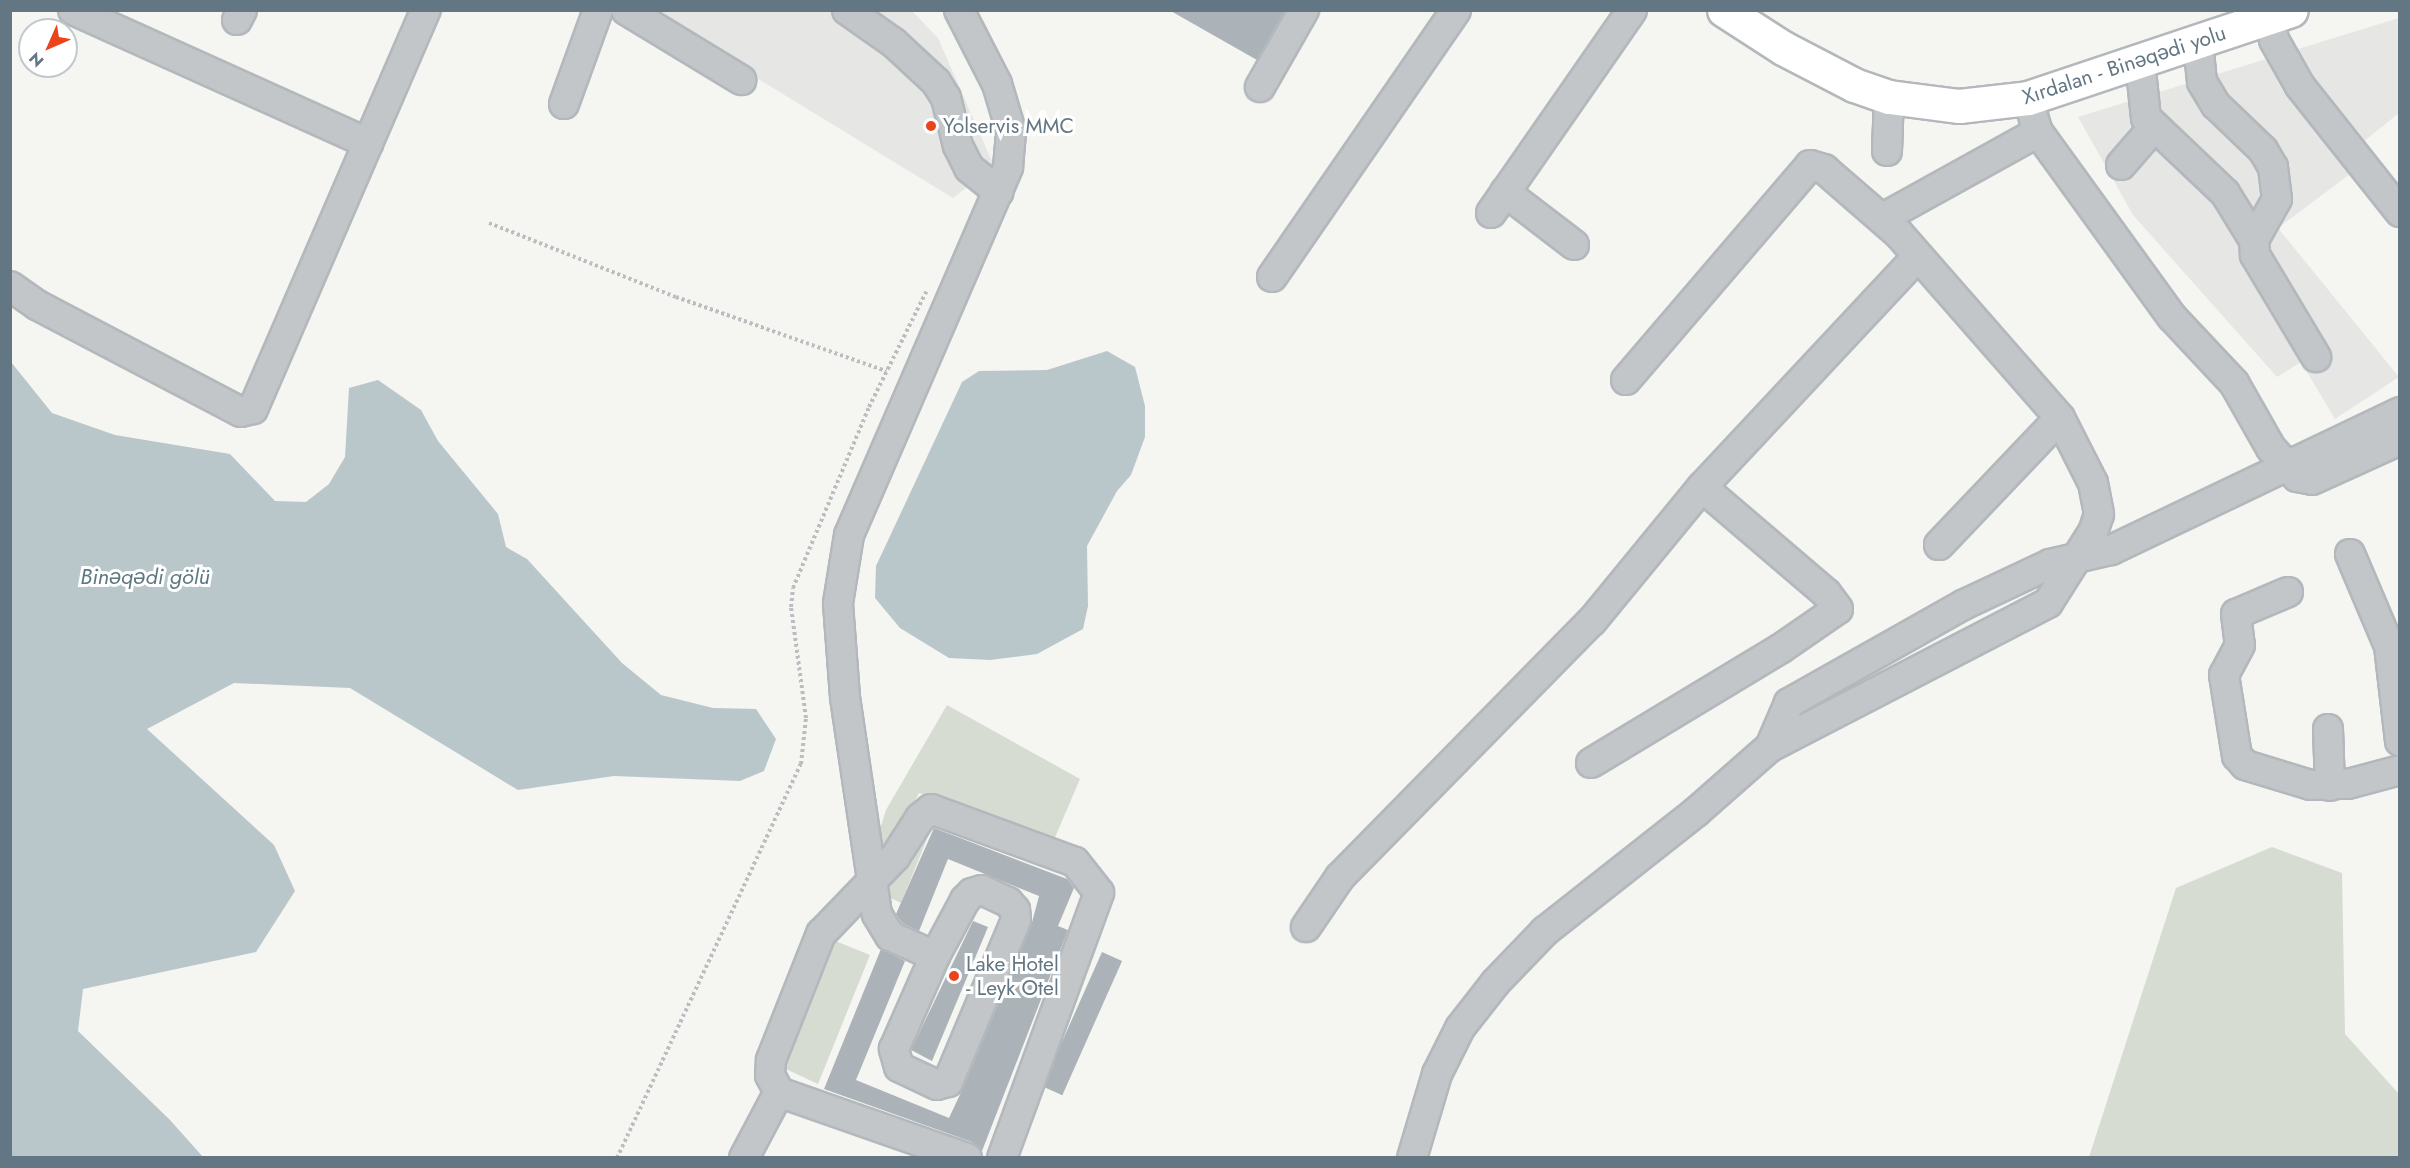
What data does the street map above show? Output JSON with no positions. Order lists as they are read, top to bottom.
{
  "streets": {
    "main road": ["Xırdalan - Binəqədi yolu"]
  },
  "water": ["Binəqədi gölü"],
  "places": ["Yolservis MMC", "Lake Hotel - Leyk Otel"],
  "north": "bottom left"
}
